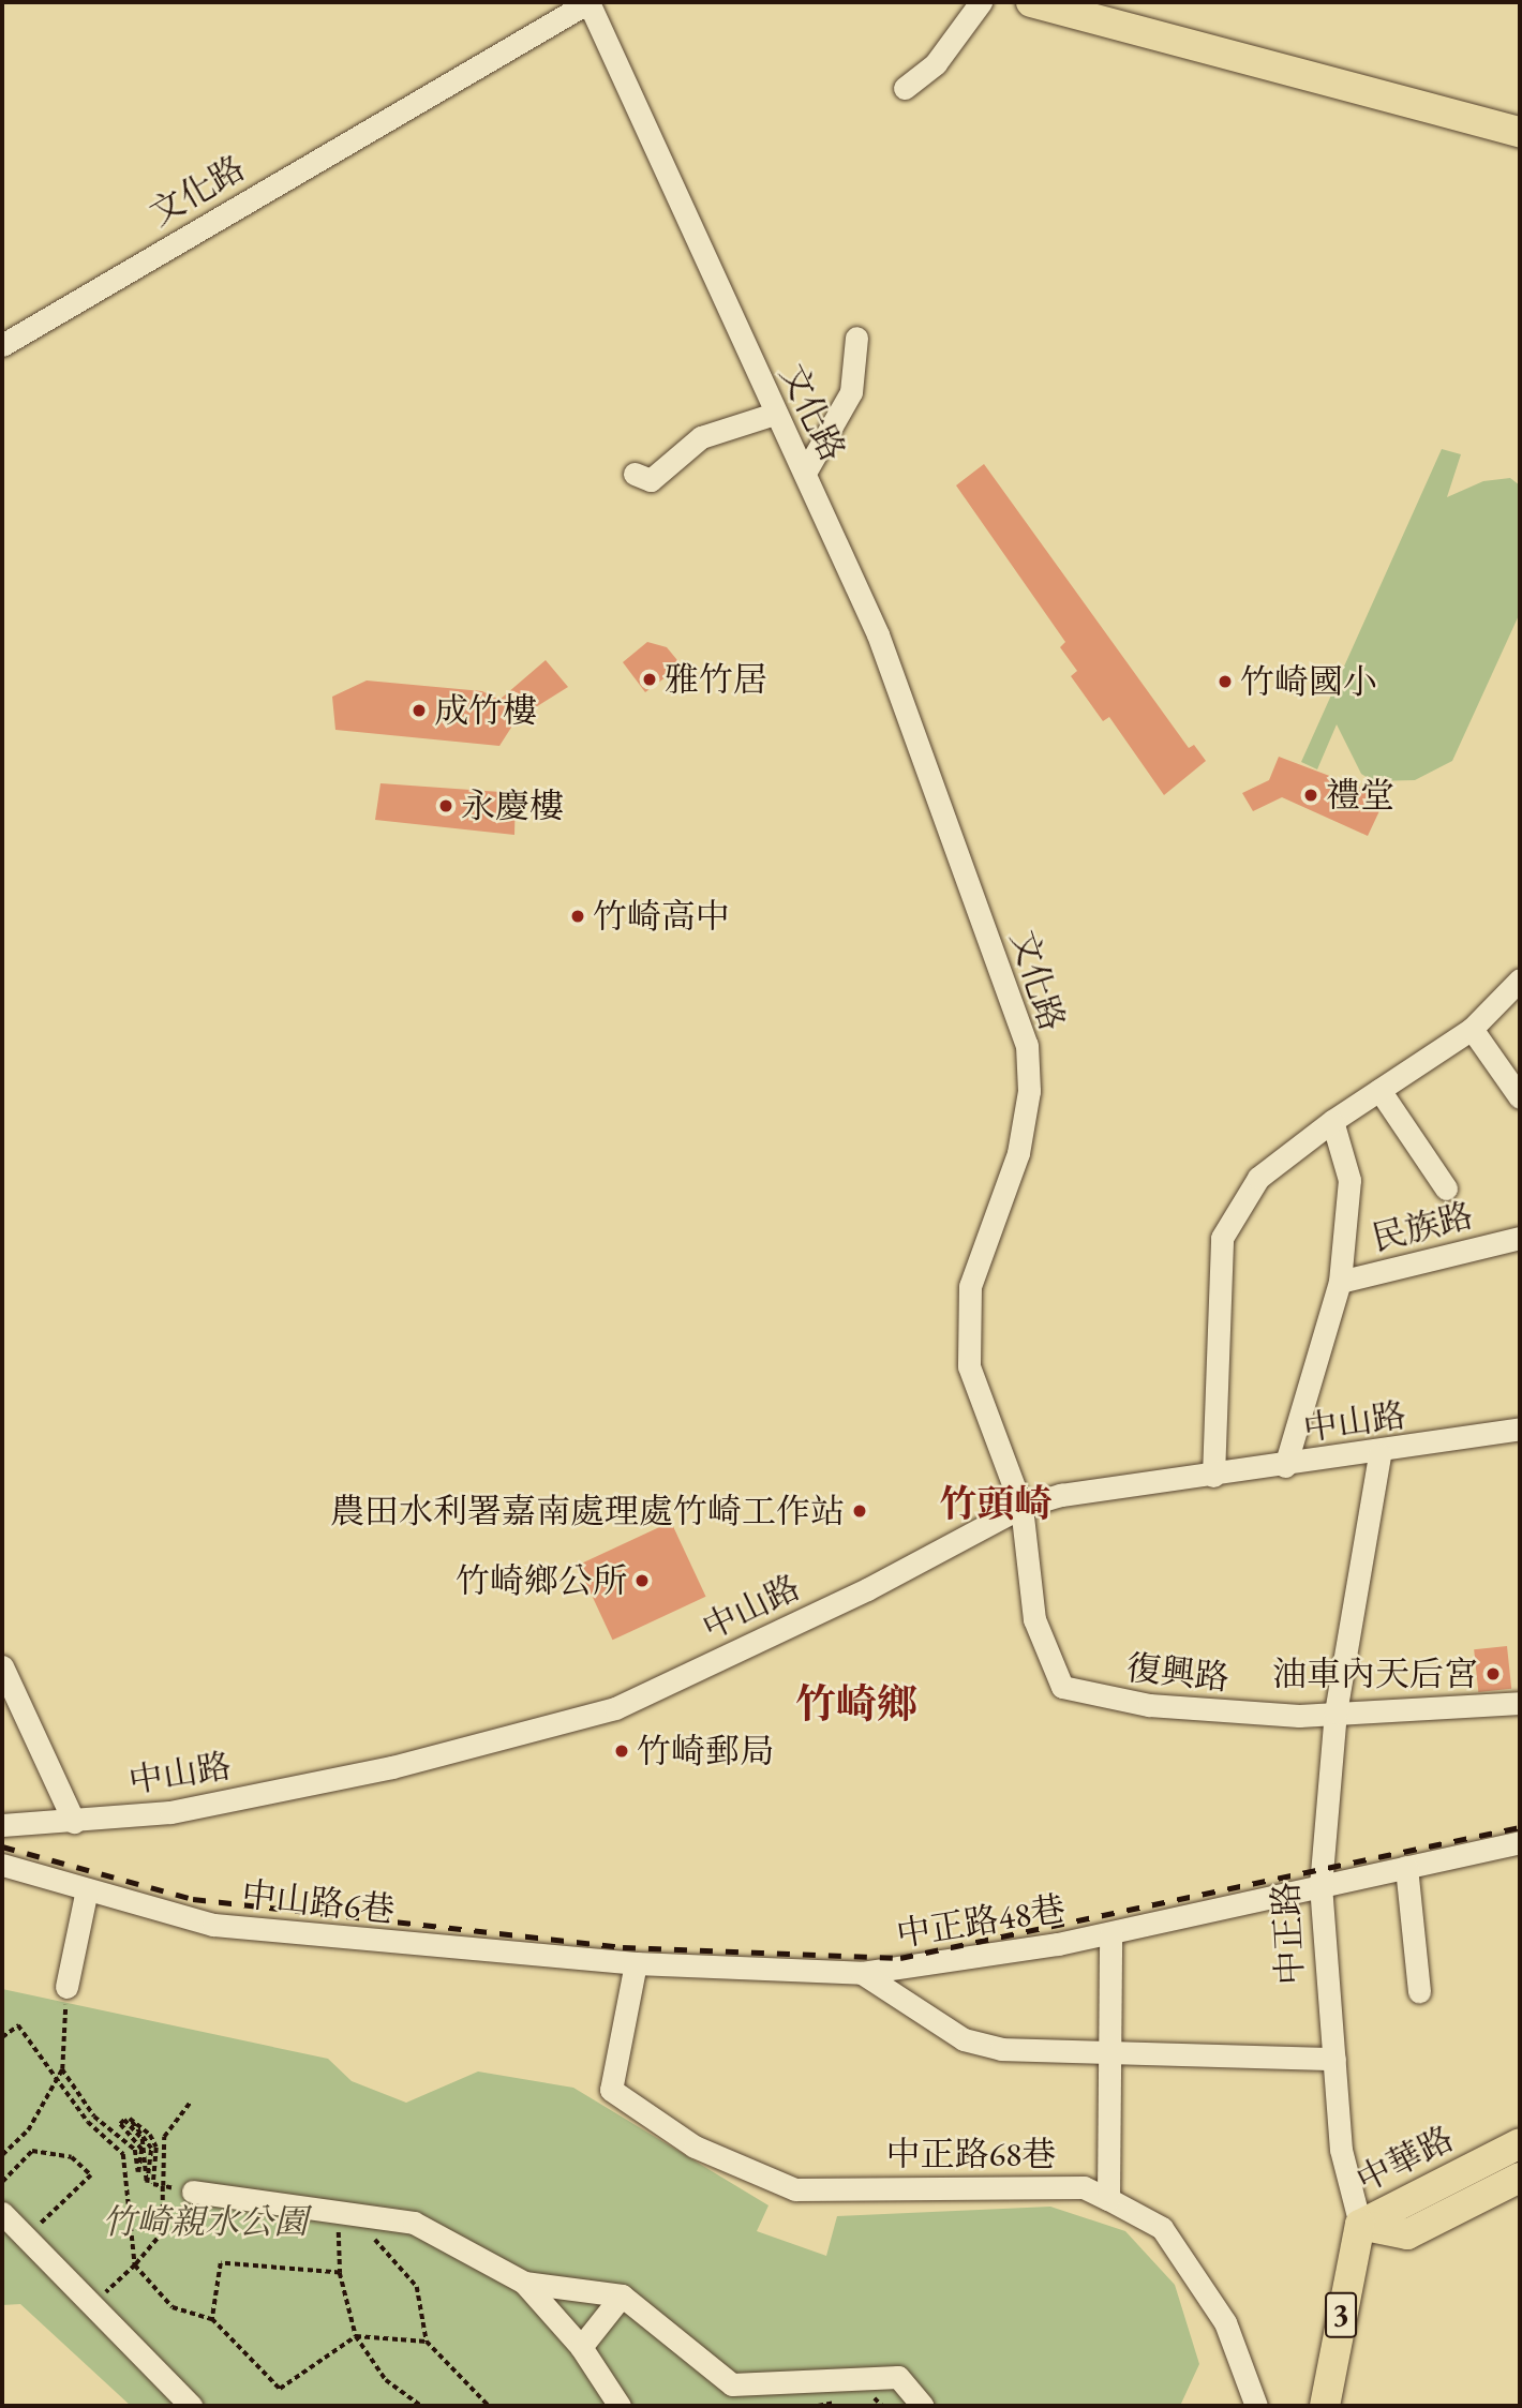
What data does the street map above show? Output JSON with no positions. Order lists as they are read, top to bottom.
{
  "streets": {
    "main road": ["中正路", "中華路", "3"],
    "street": [
      "文化路",
      "民族路",
      "中山路",
      "復興路",
      "中山路6巷",
      "中正路48巷",
      "中正路68巷"
    ]
  },
  "crossings": [
    ["文化路", "中山路"],
    ["文化路", "復興路"],
    ["中山路", "復興路"],
    ["中山路", "中正路"],
    ["復興路", "中正路"],
    ["中山路6巷", "中正路48巷"],
    ["中山路6巷", "中正路68巷"],
    ["中正路48巷", "中正路"],
    ["中正路", "中華路"]
  ],
  "districts": ["竹頭崎", "竹崎鄉"],
  "parks": ["竹崎親水公園"],
  "places": [
    "雅竹居",
    "竹崎國小",
    "成竹樓",
    "禮堂",
    "永慶樓",
    "竹崎高中",
    "農田水利署嘉南處理處竹崎工作站",
    "竹崎鄉公所",
    "油車內天后宮",
    "竹崎郵局"
  ]
}
